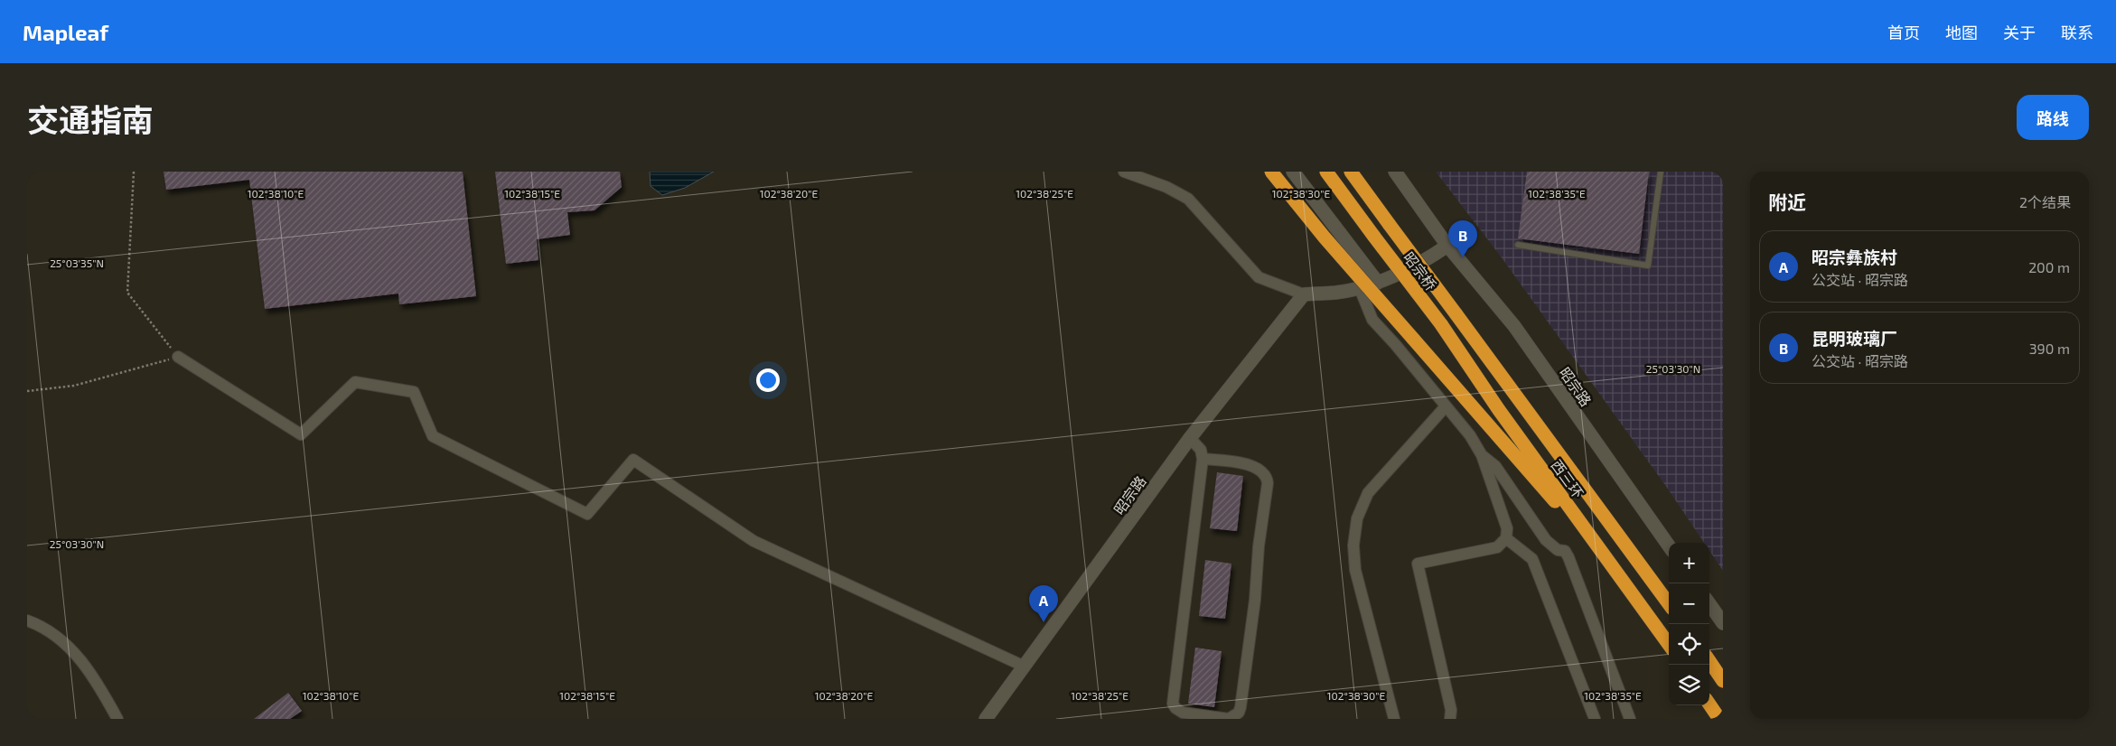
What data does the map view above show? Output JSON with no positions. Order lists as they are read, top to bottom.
{
  "streets": {
    "highway": ["昭宗桥", "西三环"],
    "street": ["昭宗路"]
  },
  "crossings": [
    ["昭宗桥", "西三环"]
  ],
  "page": {
    "header": "Mapleaf",
    "nav": [
      "首页",
      "地图",
      "关于",
      "联系"
    ],
    "title": "交通指南",
    "buttons": "路线",
    "heading": ["附近", "2个结果"],
    "pins": ["B", "A"],
    "list": [
      {
        "mark": "A",
        "name": "昭宗彝族村",
        "note": "公交站 · 昭宗路",
        "value": "200 m"
      },
      {
        "mark": "B",
        "name": "昆明玻璃厂",
        "note": "公交站 · 昭宗路",
        "value": "390 m"
      }
    ],
    "map_buttons": ["+", "−"]
  },
  "coordinates": [
    "102°38'10\"E",
    "102°38'15\"E",
    "102°38'20\"E",
    "102°38'25\"E",
    "102°38'30\"E",
    "102°38'35\"E",
    "25°03'35\"N",
    "25°03'30\"N"
  ]
}
